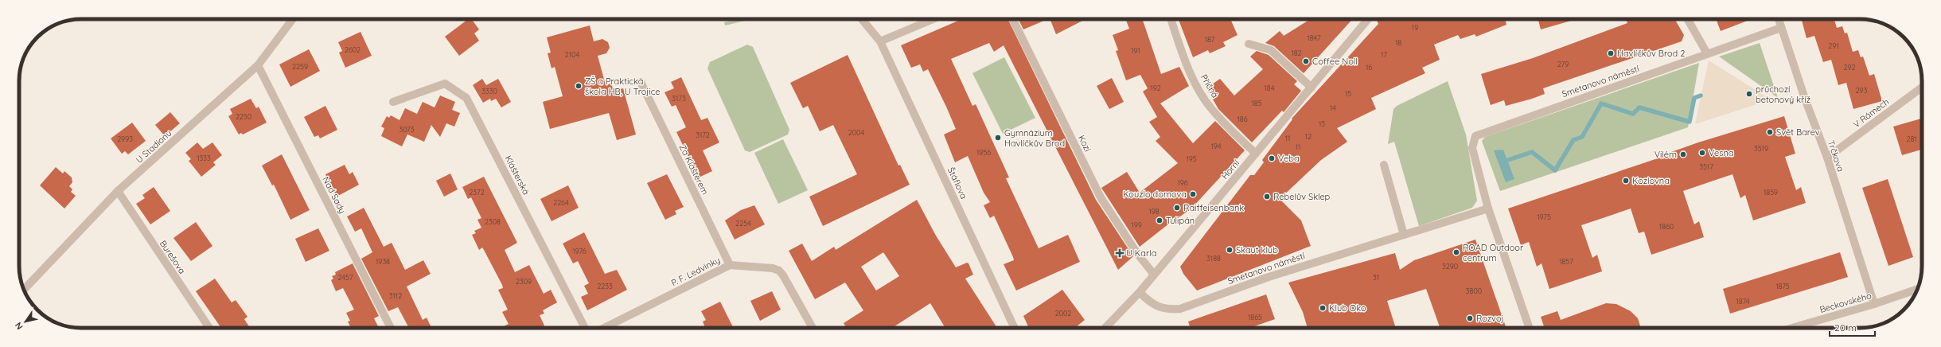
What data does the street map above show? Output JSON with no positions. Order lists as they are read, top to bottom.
{
  "streets": {
    "street": [
      "Smetanovo náměstí",
      "Příčná",
      "V Rámech",
      "Kozí",
      "U Stadionu",
      "Trčkova",
      "Za Klášterem",
      "Horní",
      "Klášterská",
      "Štáflova",
      "Nad Sady",
      "Burešova",
      "P. F. Ledvinky",
      "Beckovského"
    ]
  },
  "crossings": [
    ["Smetanovo náměstí", "Trčkova"],
    ["Smetanovo náměstí", "Horní"],
    ["Příčná", "Horní"],
    ["V Rámech", "Trčkova"],
    ["Kozí", "Horní"],
    ["U Stadionu", "Nad Sady"],
    ["U Stadionu", "Burešova"],
    ["Trčkova", "Beckovského"],
    ["Za Klášterem", "P. F. Ledvinky"]
  ],
  "places": {
    "other": [
      "Havlíčkův Brod 2",
      "Coffee Noll",
      "ZŠ a Praktická škola HB, U Trojice",
      "průchozí betonový kříž",
      "Svět Barev",
      "Gymnázium Havlíčkův Brod",
      "Vesna",
      "Vilém",
      "Veba",
      "Kozlovna",
      "Kouzlo domova",
      "Rebelův Sklep",
      "Raiffeisenbank",
      "Tulipán",
      "Skaut klub",
      "ROAD Outdoor centrum",
      "Klub Oko",
      "Rozvoj"
    ],
    "health": ["U Karla"]
  },
  "house_numbers": [
    "19",
    "1847",
    "187",
    "18",
    "291",
    "2602",
    "191",
    "182",
    "2104",
    "17",
    "279",
    "2259",
    "16",
    "292",
    "192",
    "184",
    "293",
    "3330",
    "15",
    "3173",
    "185",
    "14",
    "2250",
    "186",
    "13",
    "3073",
    "2004",
    "3172",
    "12",
    "11",
    "2993",
    "281",
    "194",
    "11",
    "3519",
    "1956",
    "1333",
    "195",
    "3517",
    "196",
    "2372",
    "1859",
    "2264",
    "198",
    "1975",
    "2308",
    "2254",
    "199",
    "1860",
    "1976",
    "3188",
    "1938",
    "1857",
    "3290",
    "2457",
    "31",
    "2309",
    "2233",
    "1875",
    "3800",
    "3112",
    "1874",
    "2002",
    "1865"
  ],
  "scale_bar": "20 m",
  "north": "bottom left"
}
